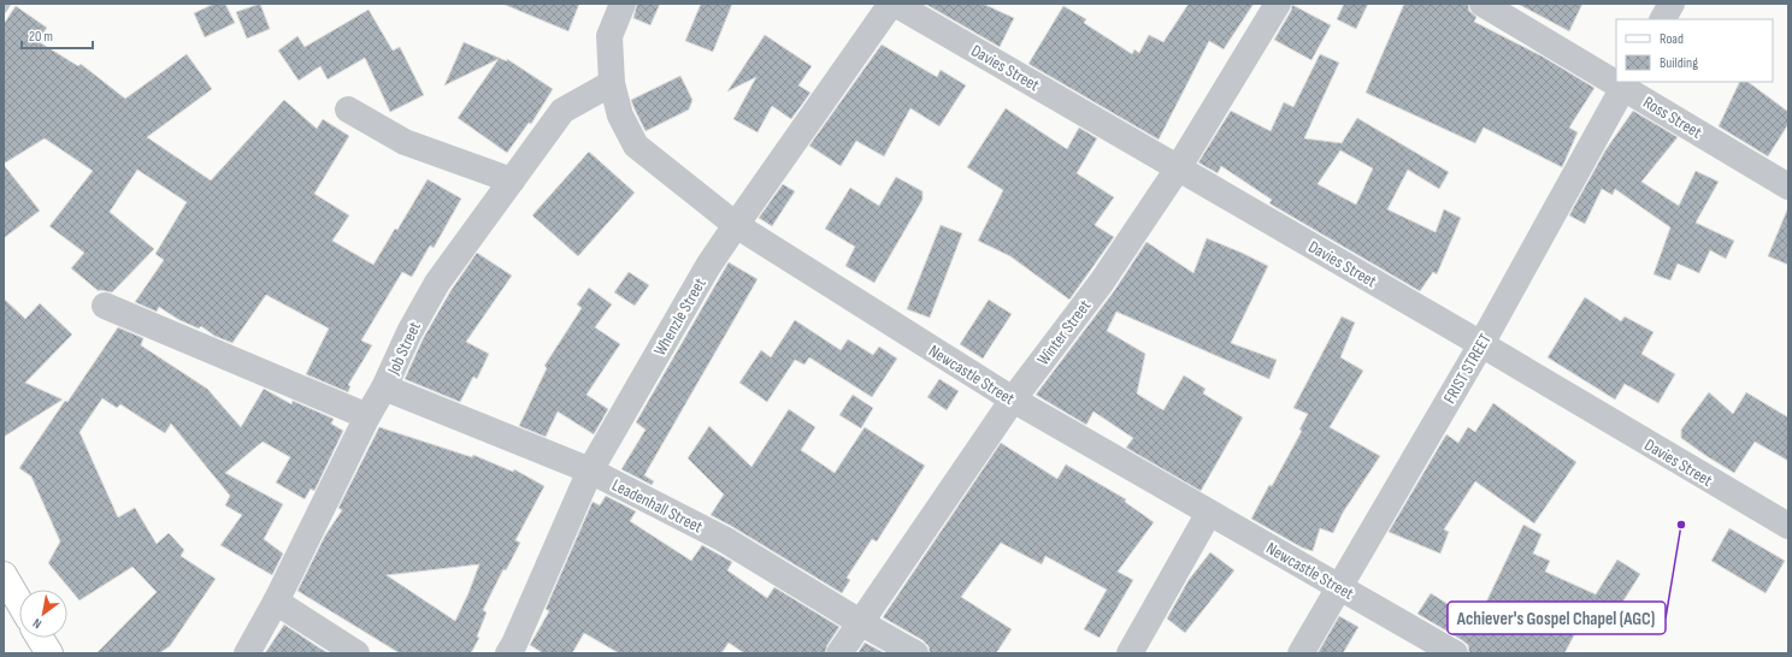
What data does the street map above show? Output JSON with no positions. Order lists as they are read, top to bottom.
{
  "streets": {
    "street": [
      "Davies Street",
      "Ross Street",
      "Whenzle Street",
      "Winter Street",
      "Job Street",
      "FRIST STREET",
      "Newcastle Street",
      "Leadenhall Street"
    ]
  },
  "crossings": [
    ["Davies Street", "Winter Street"],
    ["Davies Street", "FRIST STREET"],
    ["Ross Street", "FRIST STREET"],
    ["Whenzle Street", "Newcastle Street"],
    ["Whenzle Street", "Leadenhall Street"],
    ["Winter Street", "Newcastle Street"],
    ["Winter Street", "Leadenhall Street"],
    ["Job Street", "Newcastle Street"],
    ["Job Street", "Leadenhall Street"],
    ["FRIST STREET", "Newcastle Street"]
  ],
  "places": ["Achiever's Gospel Chapel (AGC)"],
  "legend": ["Road", "Building"],
  "scale_bar": "20 m",
  "north": "bottom left"
}
